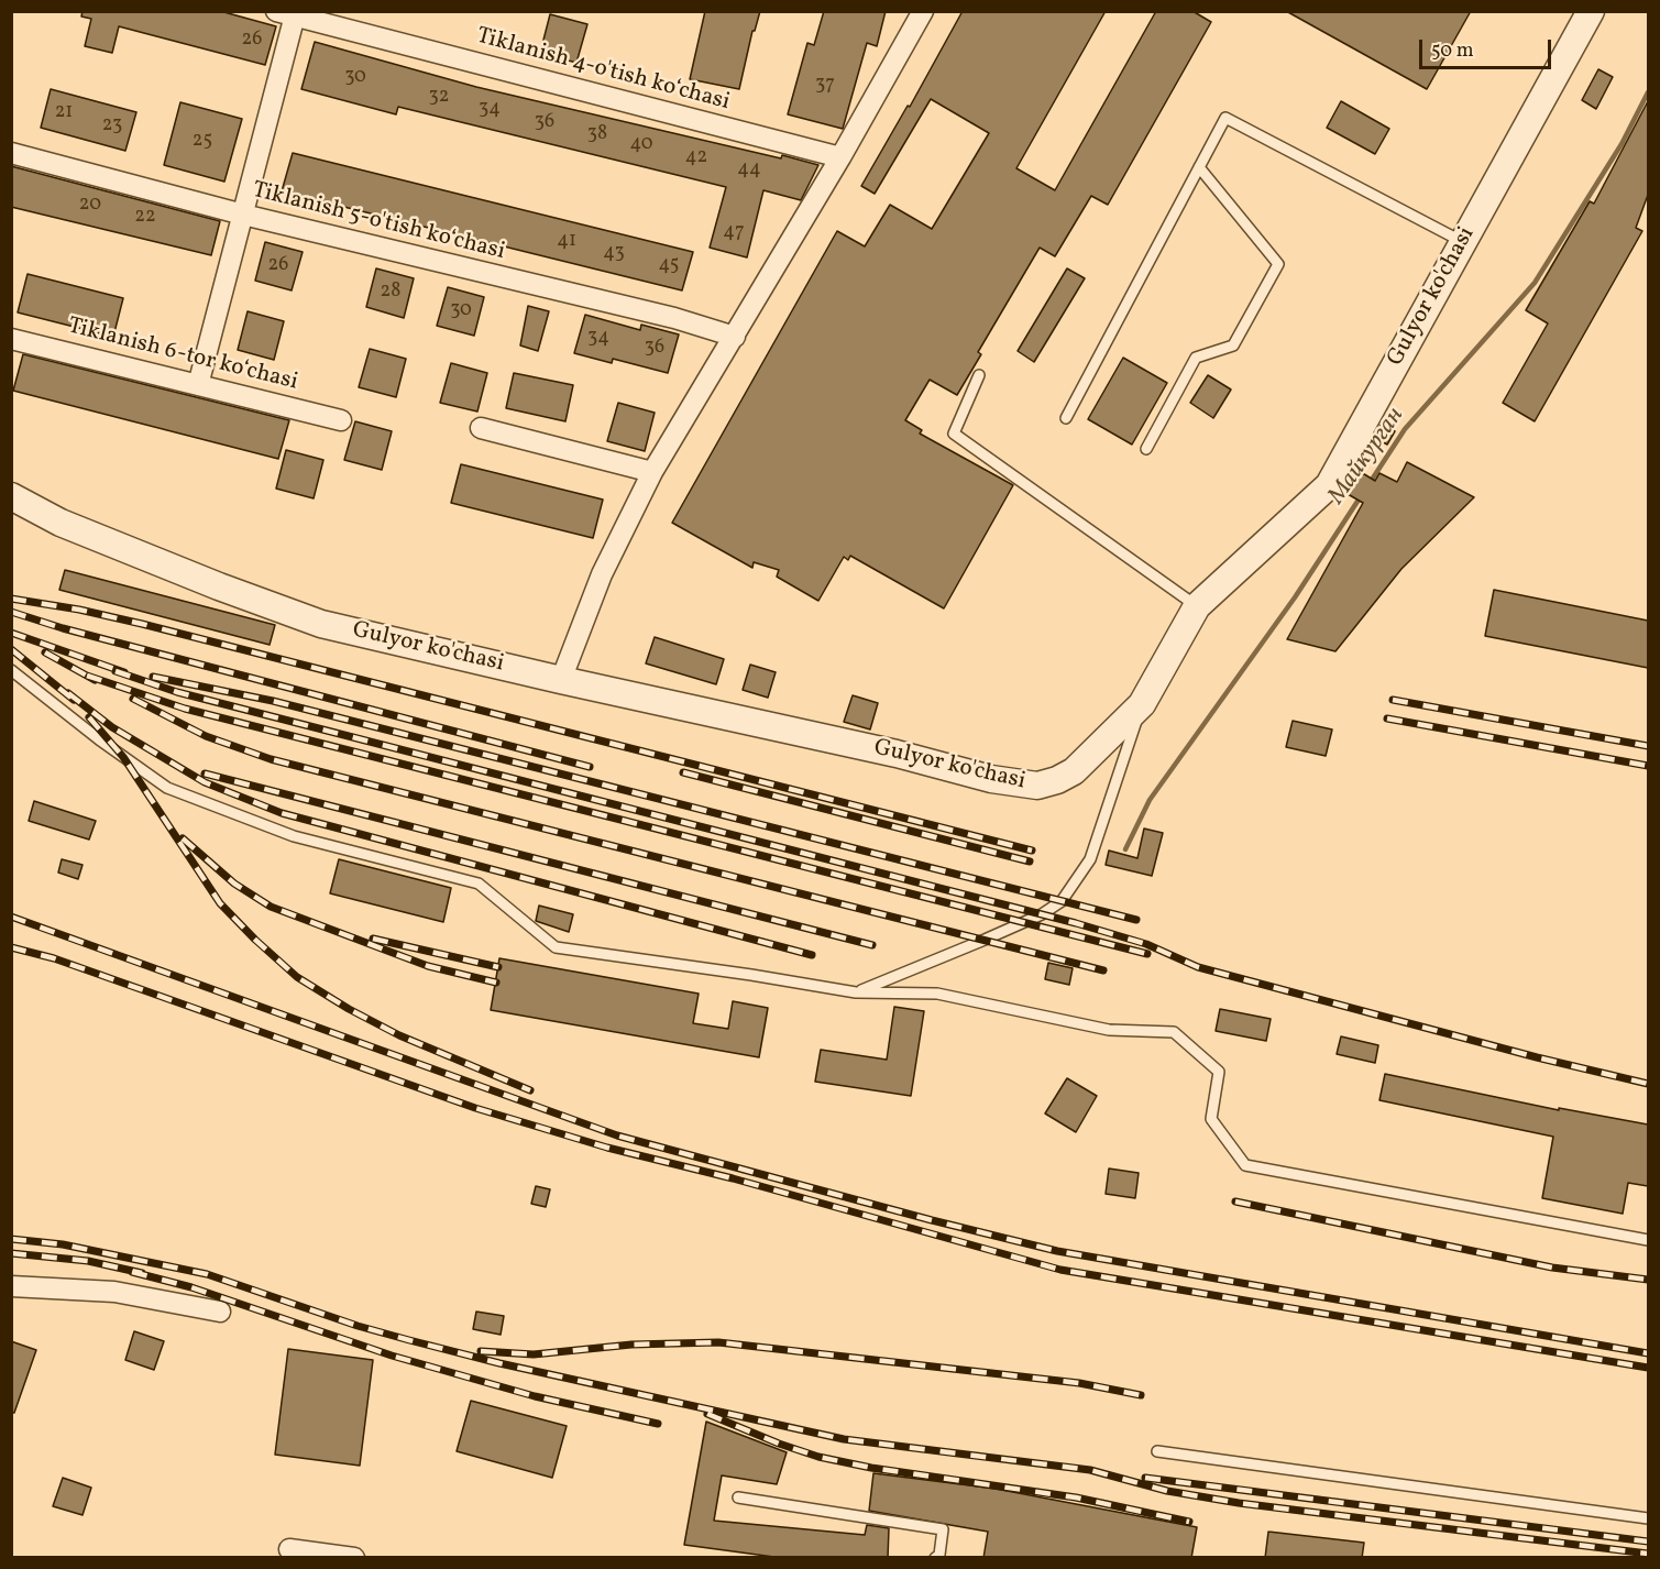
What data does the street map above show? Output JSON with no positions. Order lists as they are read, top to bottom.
{
  "streets": {
    "street": [
      "Tiklanish 4-o'tish ko‘chasi",
      "Tiklanish 5-o'tish ko‘chasi",
      "Gulyor ko'chasi",
      "Tiklanish 6-tor ko‘chasi"
    ]
  },
  "water": ["Майкурган"],
  "house_numbers": [
    "26",
    "30",
    "37",
    "32",
    "34",
    "21",
    "36",
    "23",
    "38",
    "25",
    "40",
    "42",
    "44",
    "20",
    "22",
    "47",
    "41",
    "43",
    "26",
    "45",
    "28",
    "30",
    "34",
    "36"
  ],
  "scale_bar": "50 m"
}
